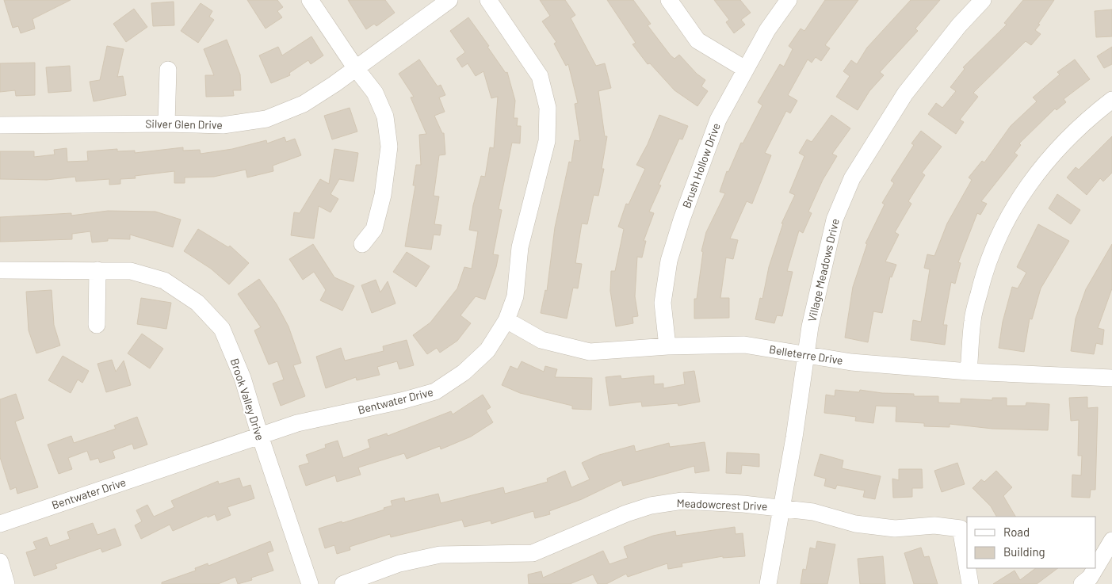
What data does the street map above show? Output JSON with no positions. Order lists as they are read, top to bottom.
{
  "streets": {
    "street": [
      "Silver Glen Drive",
      "Brush Hollow Drive",
      "Village Meadows Drive",
      "Belleterre Drive",
      "Brook Valley Drive",
      "Bentwater Drive",
      "Meadowcrest Drive"
    ]
  },
  "crossings": [
    ["Brush Hollow Drive", "Belleterre Drive"],
    ["Village Meadows Drive", "Belleterre Drive"],
    ["Village Meadows Drive", "Meadowcrest Drive"],
    ["Belleterre Drive", "Bentwater Drive"],
    ["Brook Valley Drive", "Bentwater Drive"]
  ],
  "legend": ["Road", "Building"]
}
